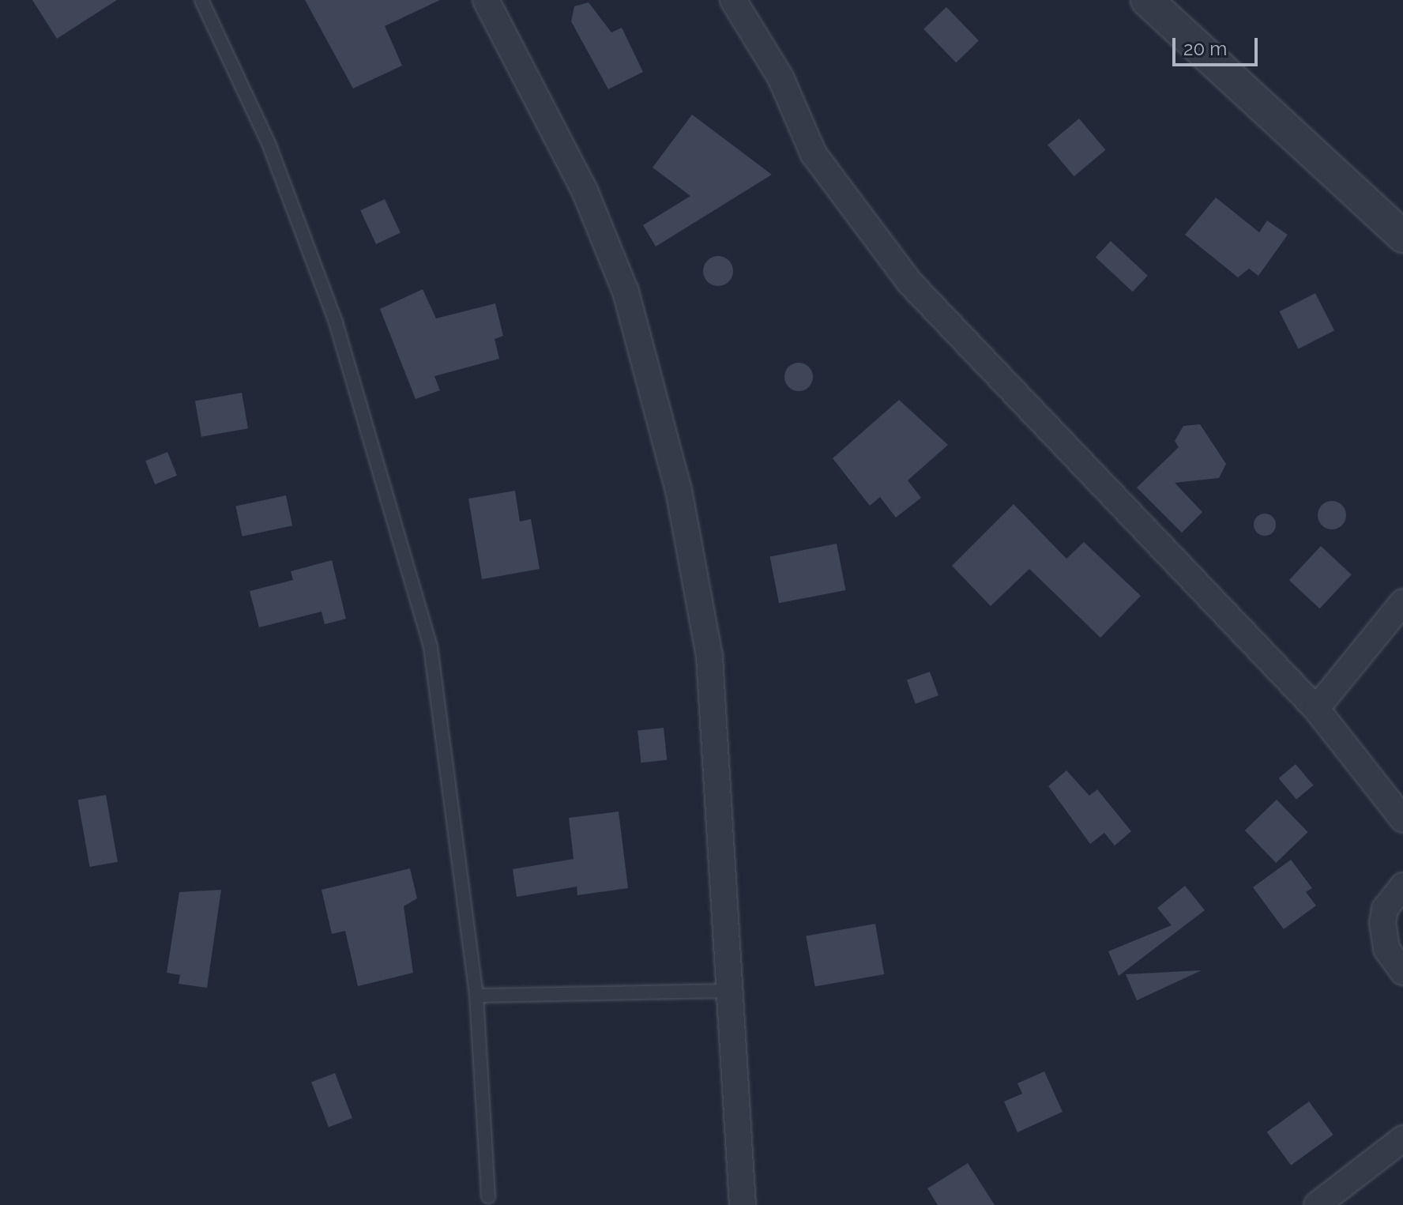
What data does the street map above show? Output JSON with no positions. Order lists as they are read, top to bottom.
{
  "scale_bar": "20 m"
}
